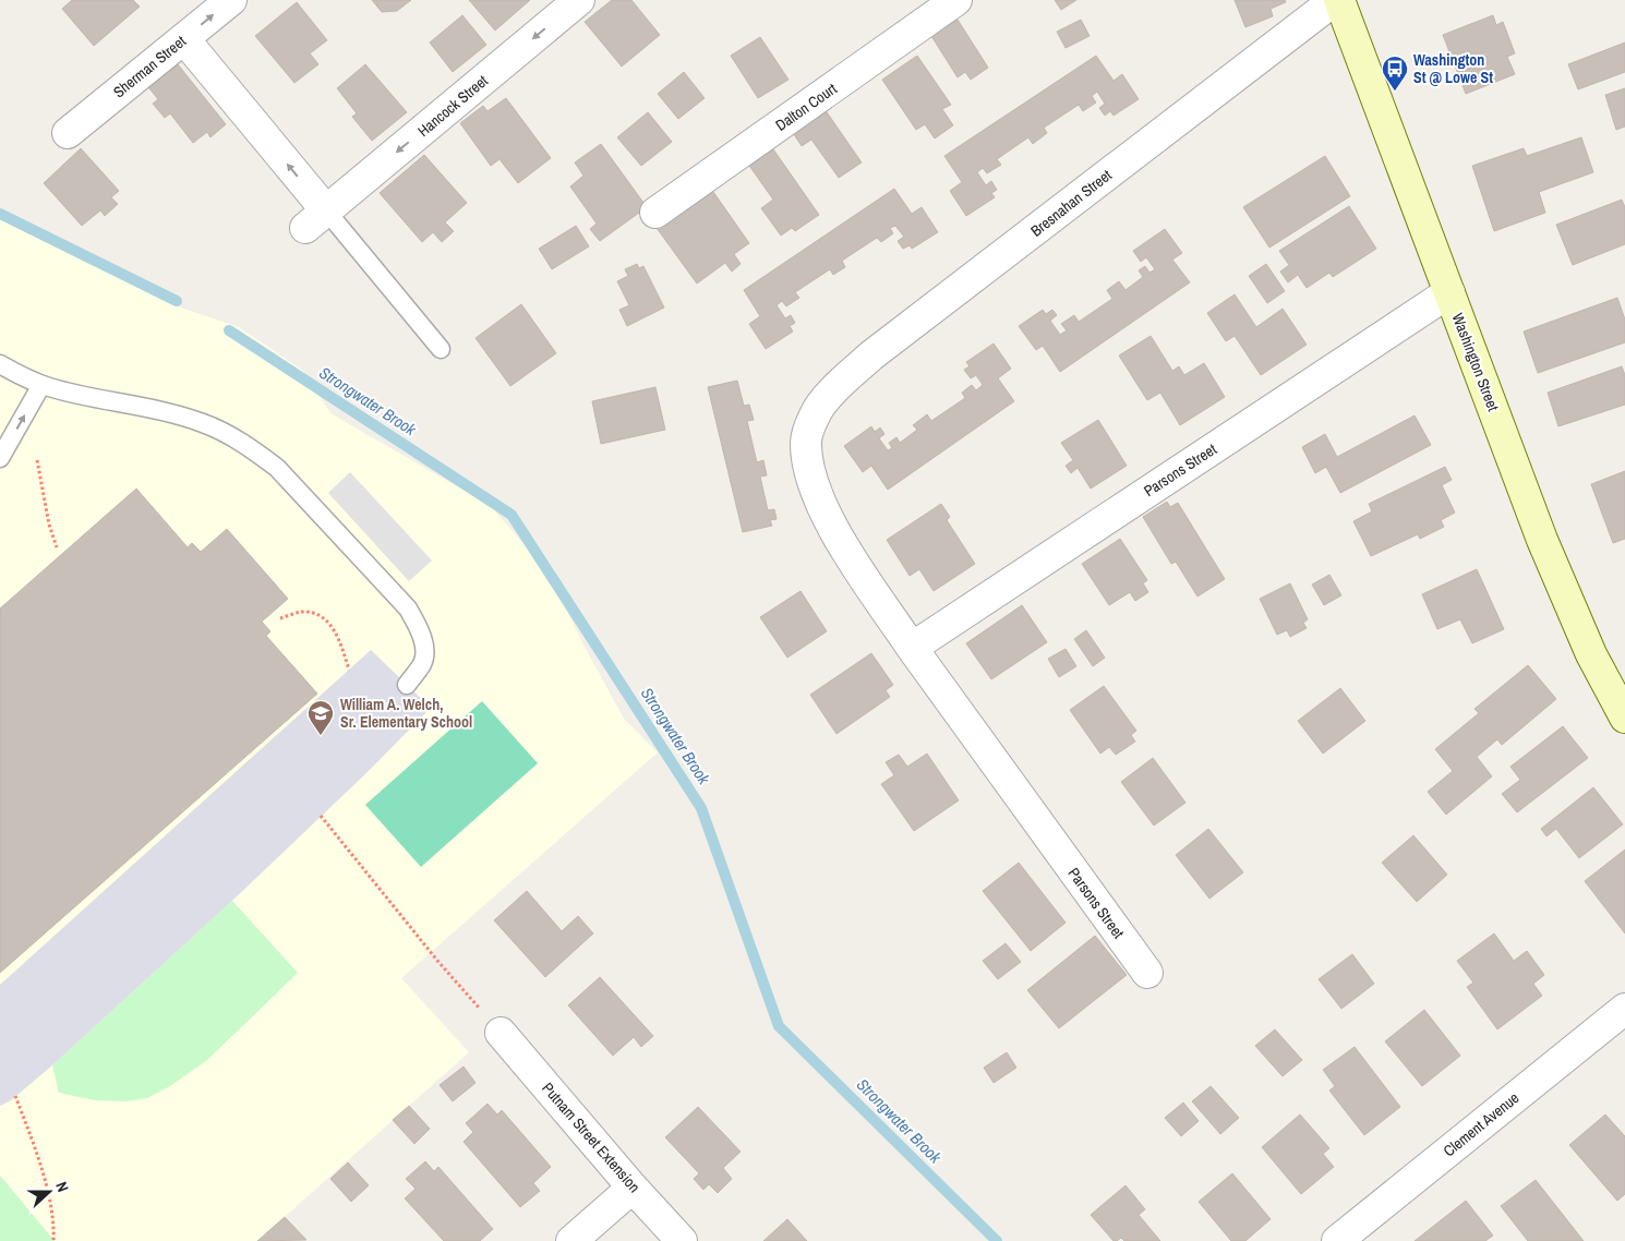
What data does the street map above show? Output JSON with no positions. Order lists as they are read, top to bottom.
{
  "streets": {
    "main road": ["Washington Street"],
    "street": [
      "Sherman Street",
      "Hancock Street",
      "Dalton Court",
      "Bresnahan Street",
      "Parsons Street",
      "Clement Avenue",
      "Putnam Street Extension"
    ]
  },
  "crossings": [
    ["Bresnahan Street", "Washington Street"],
    ["Bresnahan Street", "Parsons Street"],
    ["Washington Street", "Parsons Street"]
  ],
  "one_way": ["Hancock Street"],
  "water": ["Strongwater Brook"],
  "places": {
    "bus stop": ["Washington St @ Lowe St"],
    "school or university": ["William A. Welch, Sr. Elementary School"]
  },
  "north": "right"
}
